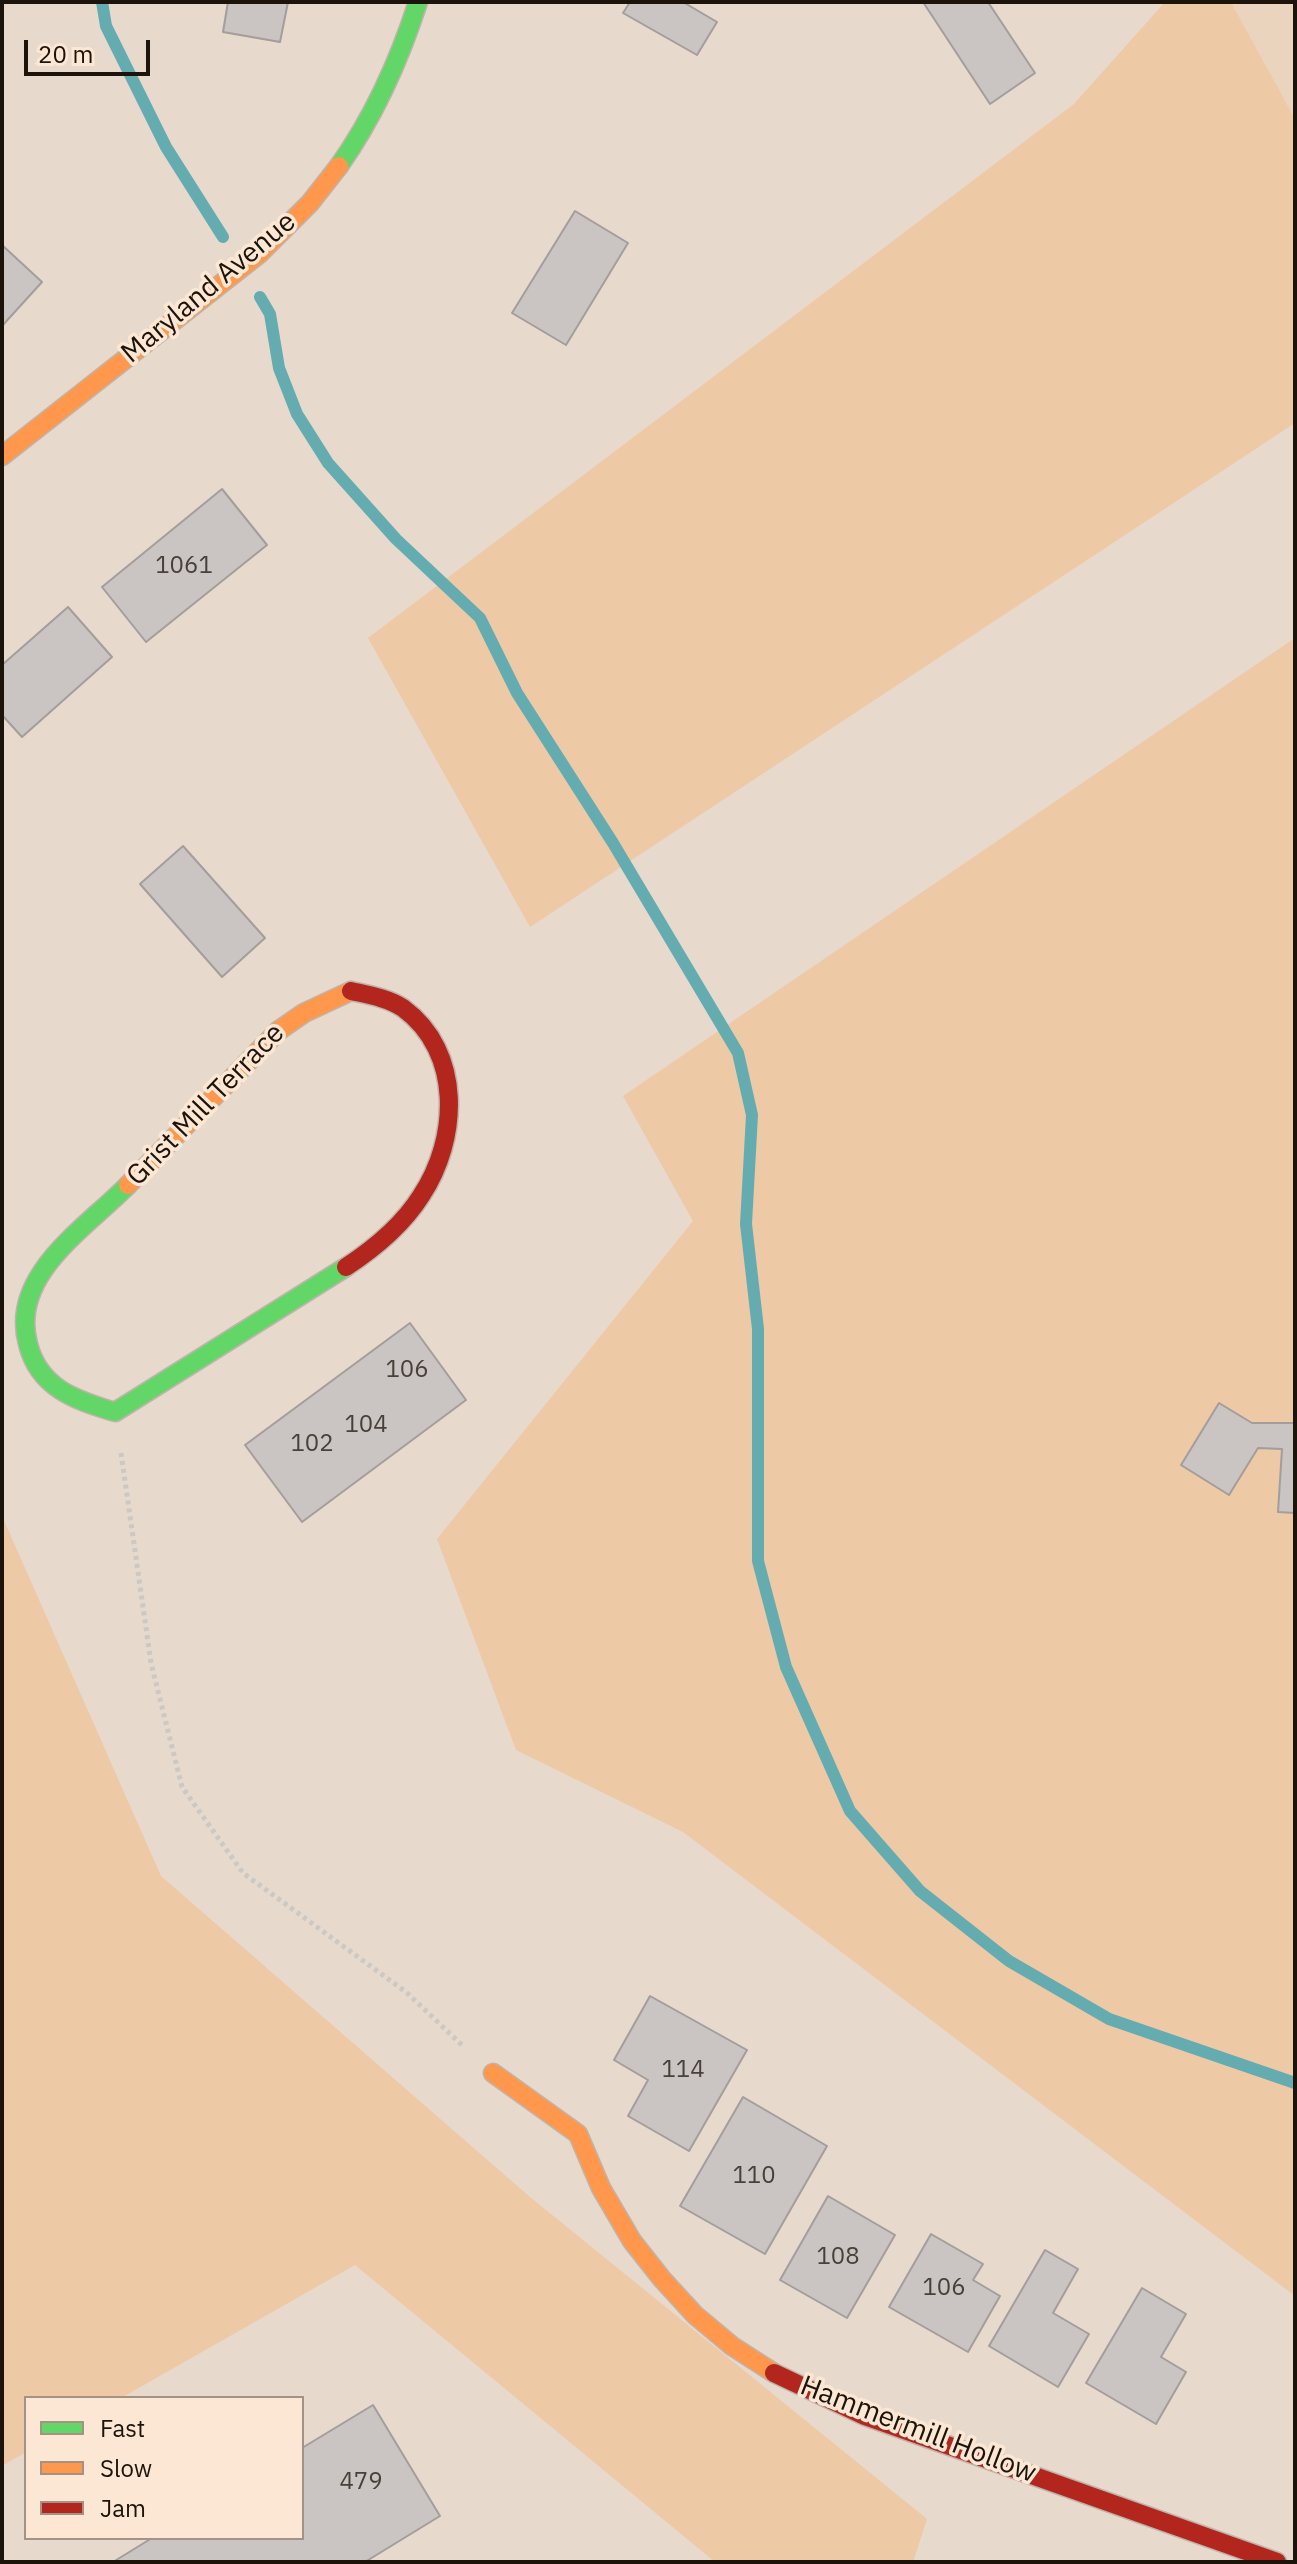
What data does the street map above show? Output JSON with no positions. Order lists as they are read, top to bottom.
{
  "streets": {
    "street": ["Maryland Avenue", "Grist Mill Terrace", "Hammermill Hollow"]
  },
  "house_numbers": [
    "1061",
    "106",
    "104",
    "102",
    "114",
    "110",
    "108",
    "106",
    "479"
  ],
  "legend": ["Fast", "Slow", "Jam"],
  "scale_bar": "20 m"
}
